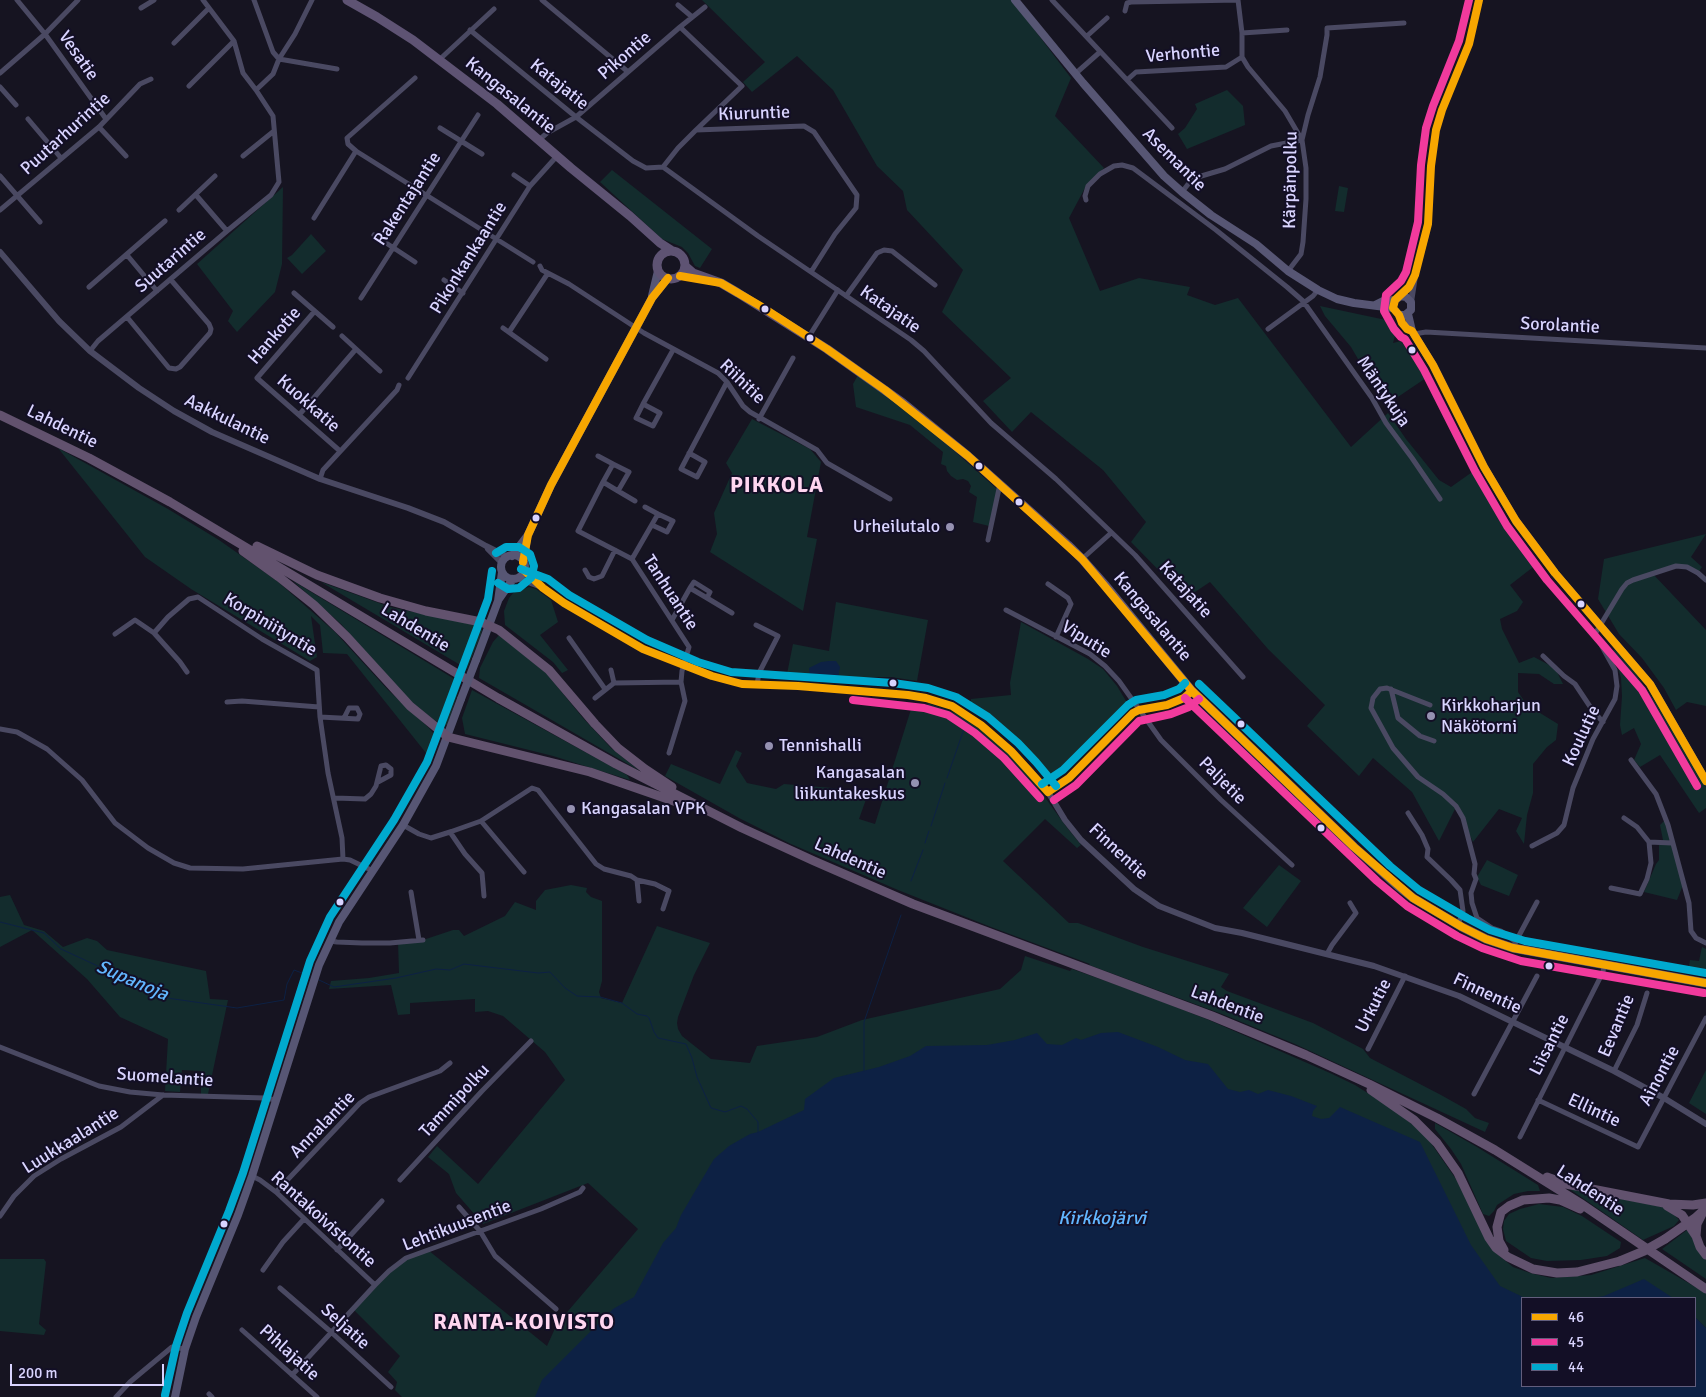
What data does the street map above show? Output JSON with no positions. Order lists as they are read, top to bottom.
{
  "streets": {
    "highway": ["Lahdentie"],
    "main road": ["Kangasalantie", "Asemantie"],
    "street": [
      "Verhontie",
      "Vesatie",
      "Pikontie",
      "Katajatie",
      "Kiuruntie",
      "Puutarhurintie",
      "Kärpänpolku",
      "Rakentajantie",
      "Pikonkankaantie",
      "Suutarintie",
      "Sorolantie",
      "Hankotie",
      "Riihitie",
      "Mäntykuja",
      "Kuokkatie",
      "Aakkulantie",
      "Tanhuantie",
      "Korpiniityntie",
      "Viputie",
      "Koulutie",
      "Paljetie",
      "Finnentie",
      "Urkutie",
      "Eevantie",
      "Liisantie",
      "Ainontie",
      "Suomelantie",
      "Tammipolku",
      "Ellintie",
      "Annalantie",
      "Luukkaalantie",
      "Rantakoivistontie",
      "Lehtikuusentie",
      "Seljatie",
      "Pihlajatie"
    ]
  },
  "crossings": [
    ["Vesatie", "Puutarhurintie"],
    ["Pikontie", "Katajatie"],
    ["Pikontie", "Kangasalantie"],
    ["Katajatie", "Kiuruntie"],
    ["Kangasalantie", "Pikonkankaantie"],
    ["Kangasalantie", "Liisantie"],
    ["Asemantie", "Kärpänpolku"],
    ["Suutarintie", "Aakkulantie"],
    ["Hankotie", "Kuokkatie"],
    ["Aakkulantie", "Finnentie"],
    ["Tanhuantie", "Finnentie"],
    ["Viputie", "Paljetie"],
    ["Finnentie", "Urkutie"],
    ["Finnentie", "Eevantie"],
    ["Finnentie", "Liisantie"],
    ["Finnentie", "Ainontie"],
    ["Liisantie", "Ellintie"],
    ["Ainontie", "Ellintie"],
    ["Suomelantie", "Luukkaalantie"],
    ["Annalantie", "Rantakoivistontie"],
    ["Rantakoivistontie", "Lehtikuusentie"],
    ["Lehtikuusentie", "Seljatie"],
    ["Lehtikuusentie", "Pihlajatie"]
  ],
  "districts": ["PIKKOLA", "RANTA-KOIVISTO"],
  "water": ["Supanoja", "Kirkkojärvi"],
  "places": [
    "Urheilutalo",
    "Kirkkoharjun Näkötorni",
    "Tennishalli",
    "Kangasalan liikuntakeskus",
    "Kangasalan VPK"
  ],
  "lines": ["transit line 46", "transit line 45", "transit line 44"],
  "legend": ["46", "45", "44"],
  "scale_bar": "200 m"
}
